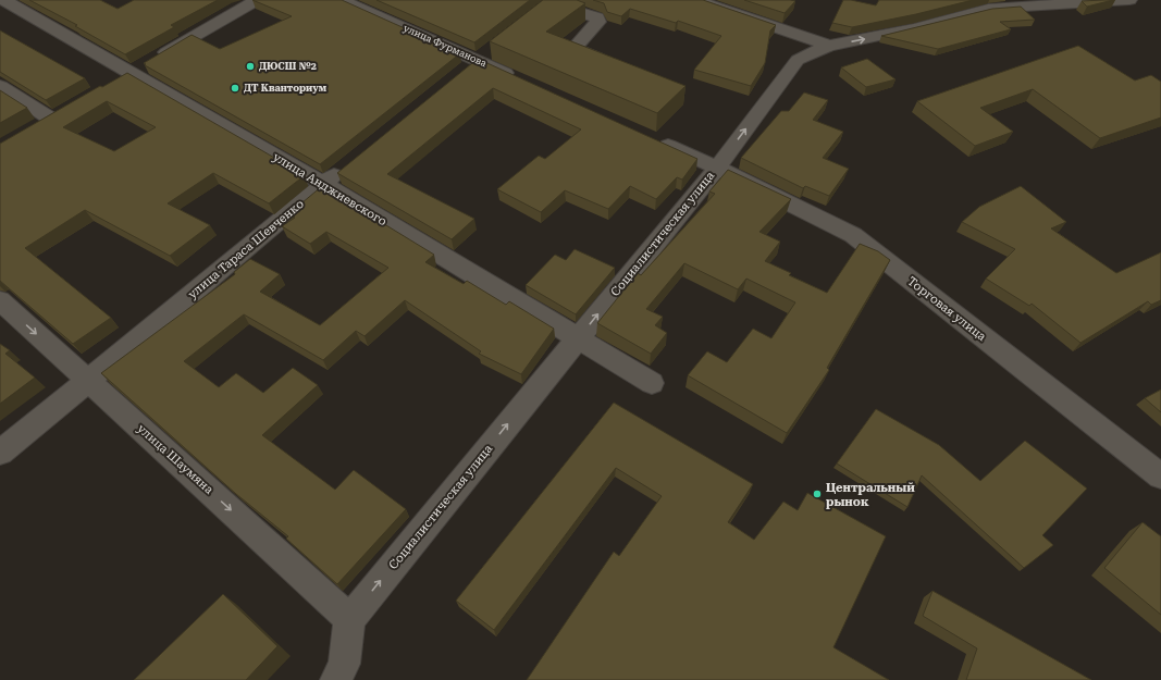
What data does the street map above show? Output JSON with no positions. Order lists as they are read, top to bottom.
{
  "streets": {
    "street": [
      "улица Фурманова",
      "улица Анджиевского",
      "Социалистическая улица",
      "улица Тараса Шевченко",
      "Торговая улица",
      "улица Шаумяна"
    ]
  },
  "crossings": [
    ["улица Анджиевского", "Социалистическая улица"],
    ["улица Анджиевского", "улица Тараса Шевченко"],
    ["Социалистическая улица", "Торговая улица"],
    ["Социалистическая улица", "улица Шаумяна"],
    ["улица Тараса Шевченко", "улица Шаумяна"]
  ],
  "one_way": ["Социалистическая улица", "улица Шаумяна"],
  "places": ["ДЮСШ №2", "ДТ Кванториум", "Центральный рынок"]
}
